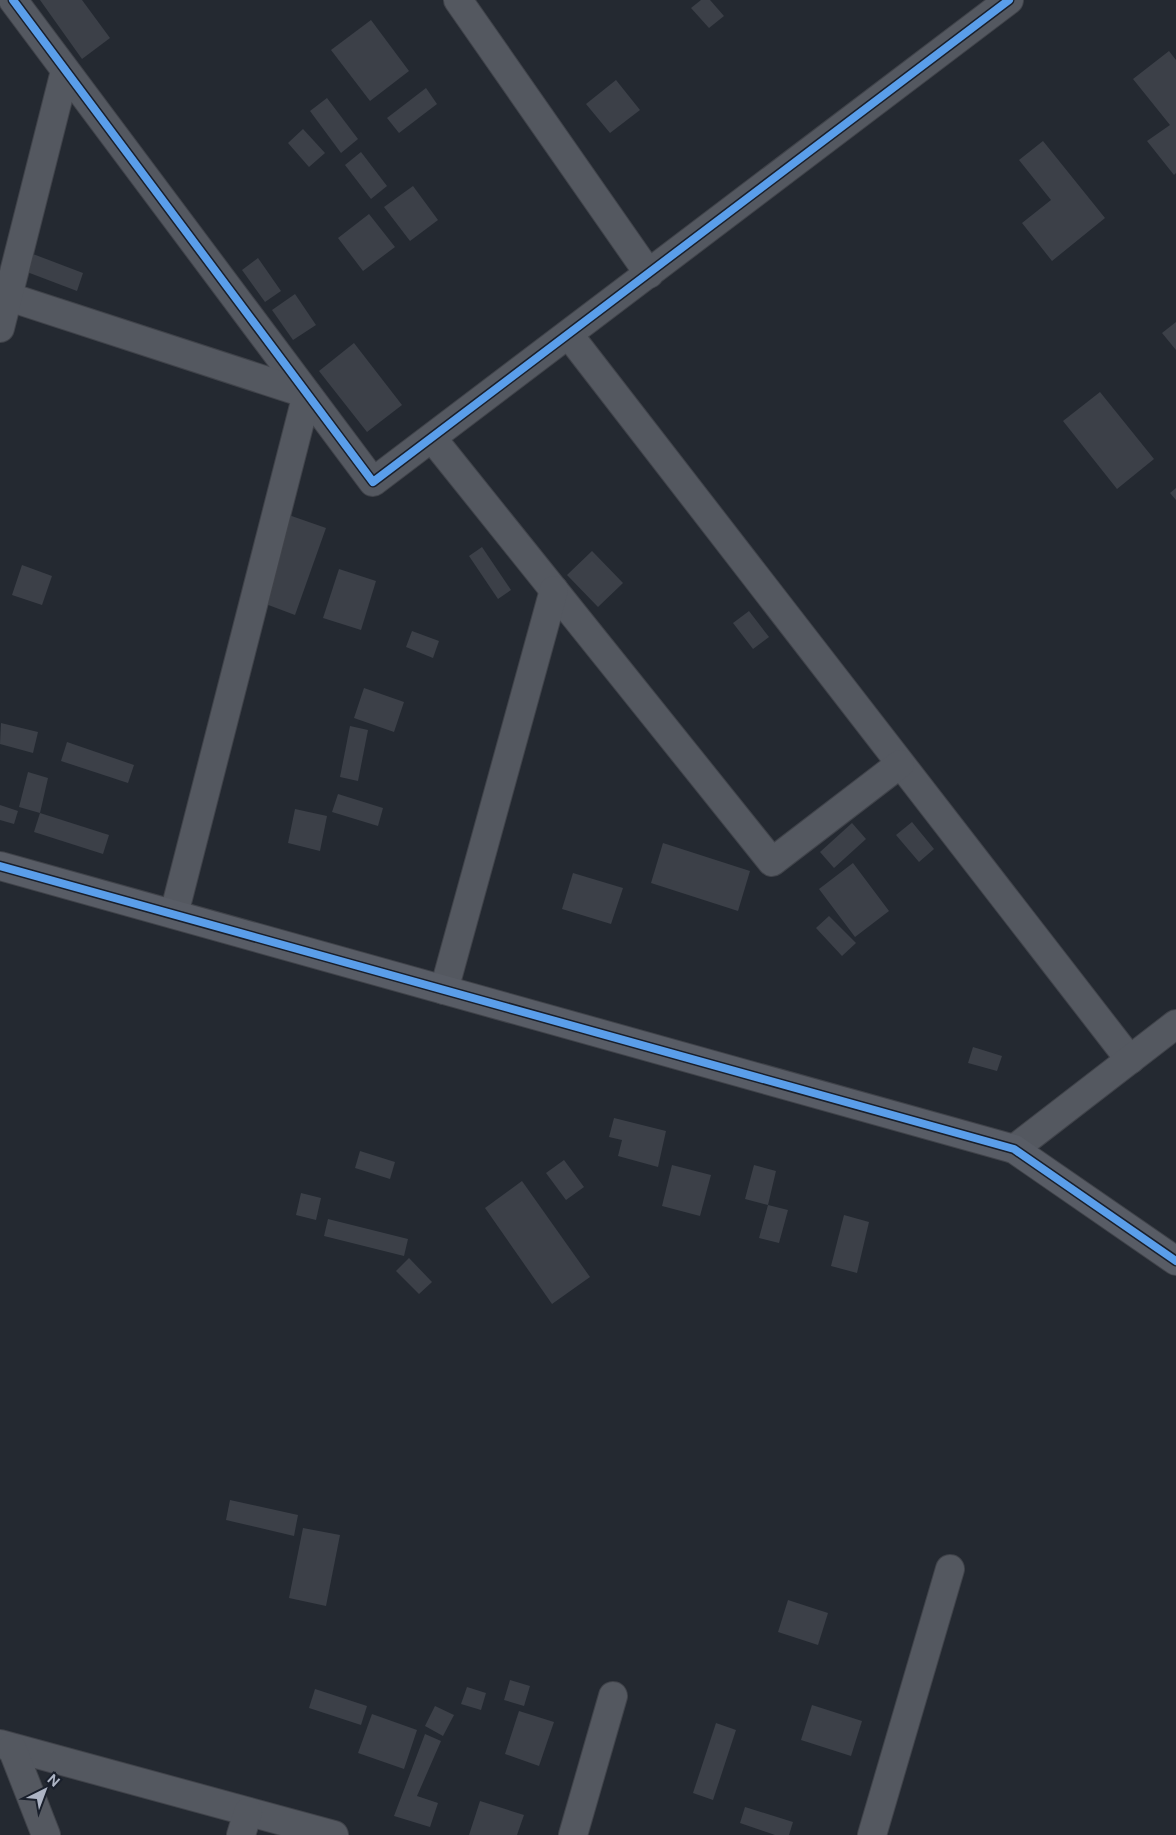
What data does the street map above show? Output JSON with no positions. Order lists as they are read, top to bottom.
{
  "north": "top right"
}
